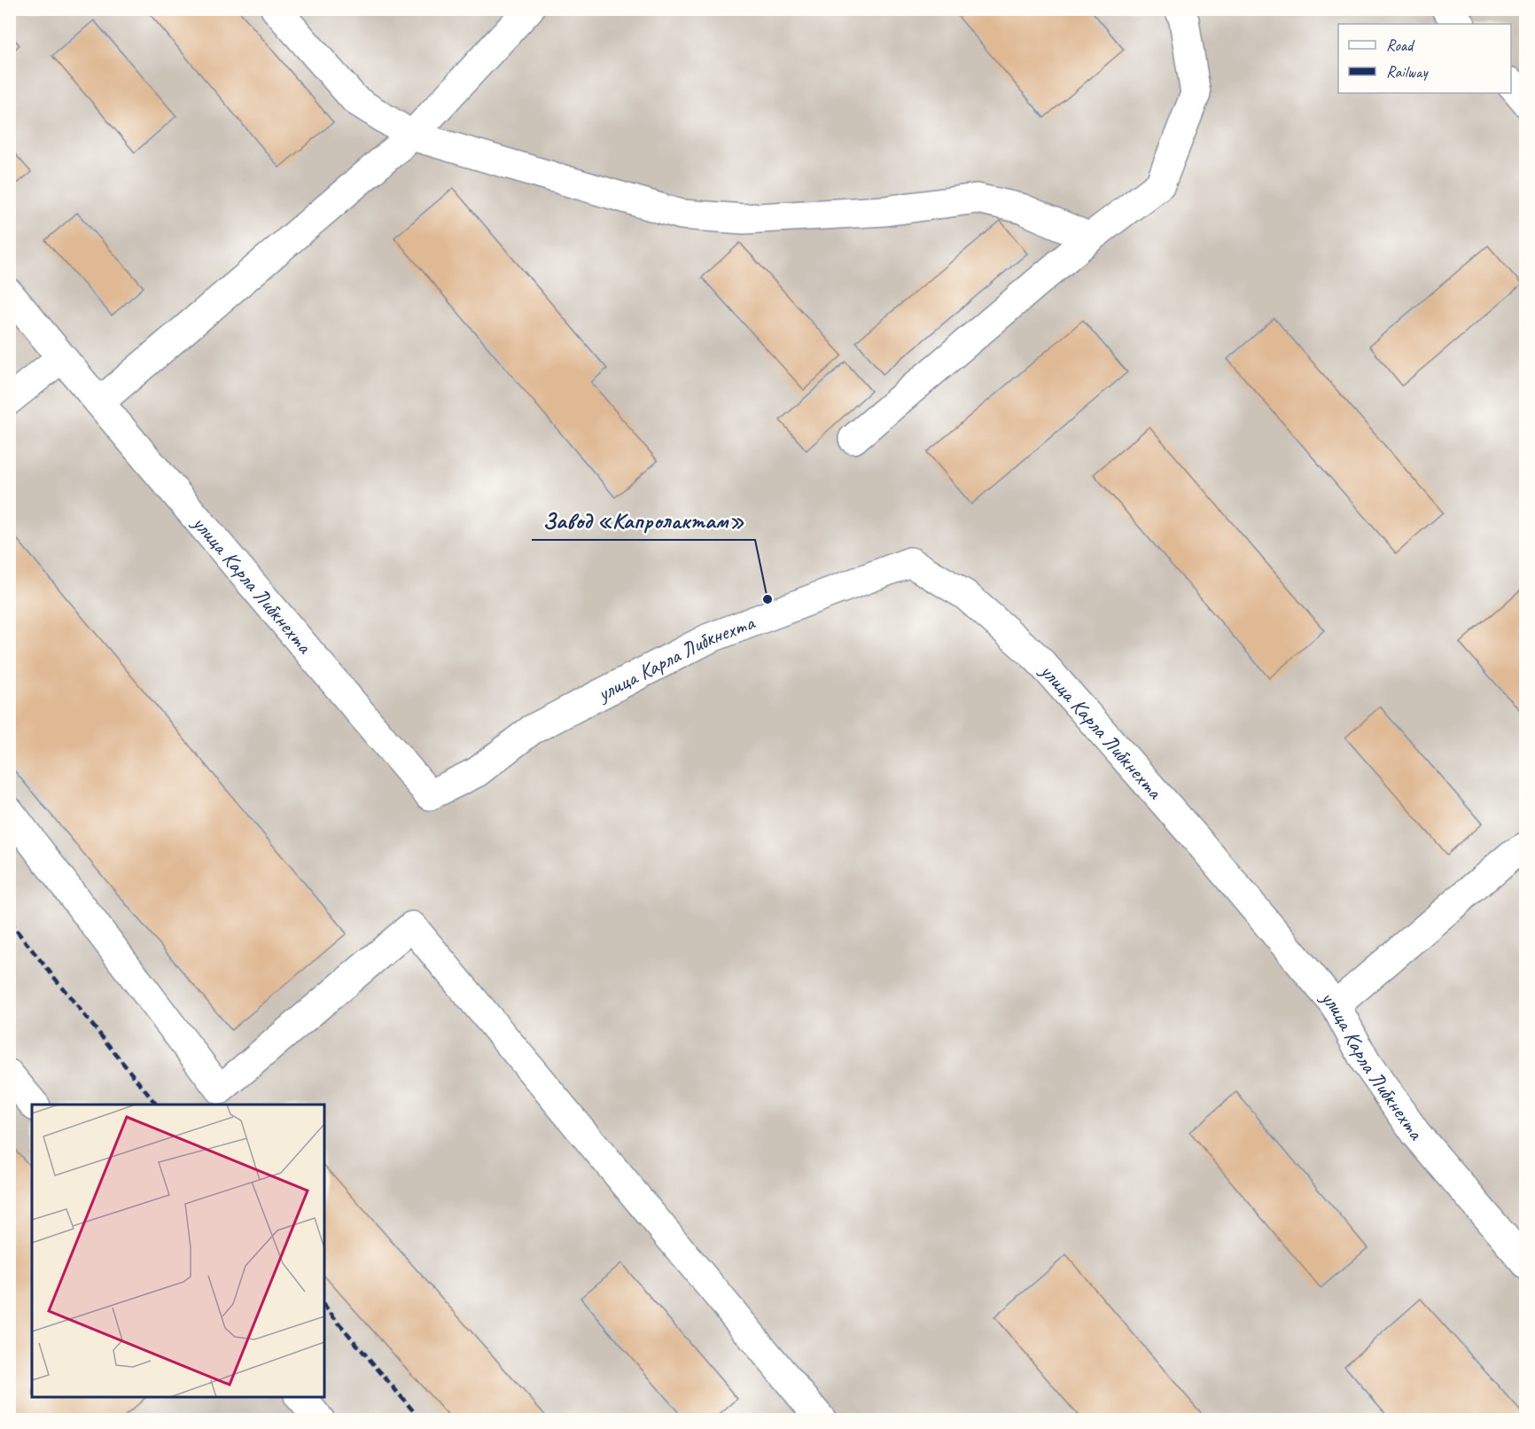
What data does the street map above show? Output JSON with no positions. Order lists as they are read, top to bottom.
{
  "streets": {
    "lane": ["улица Карла Либкнехта"]
  },
  "places": ["Завод «Капролактам»"],
  "legend": ["Road", "Railway"]
}
